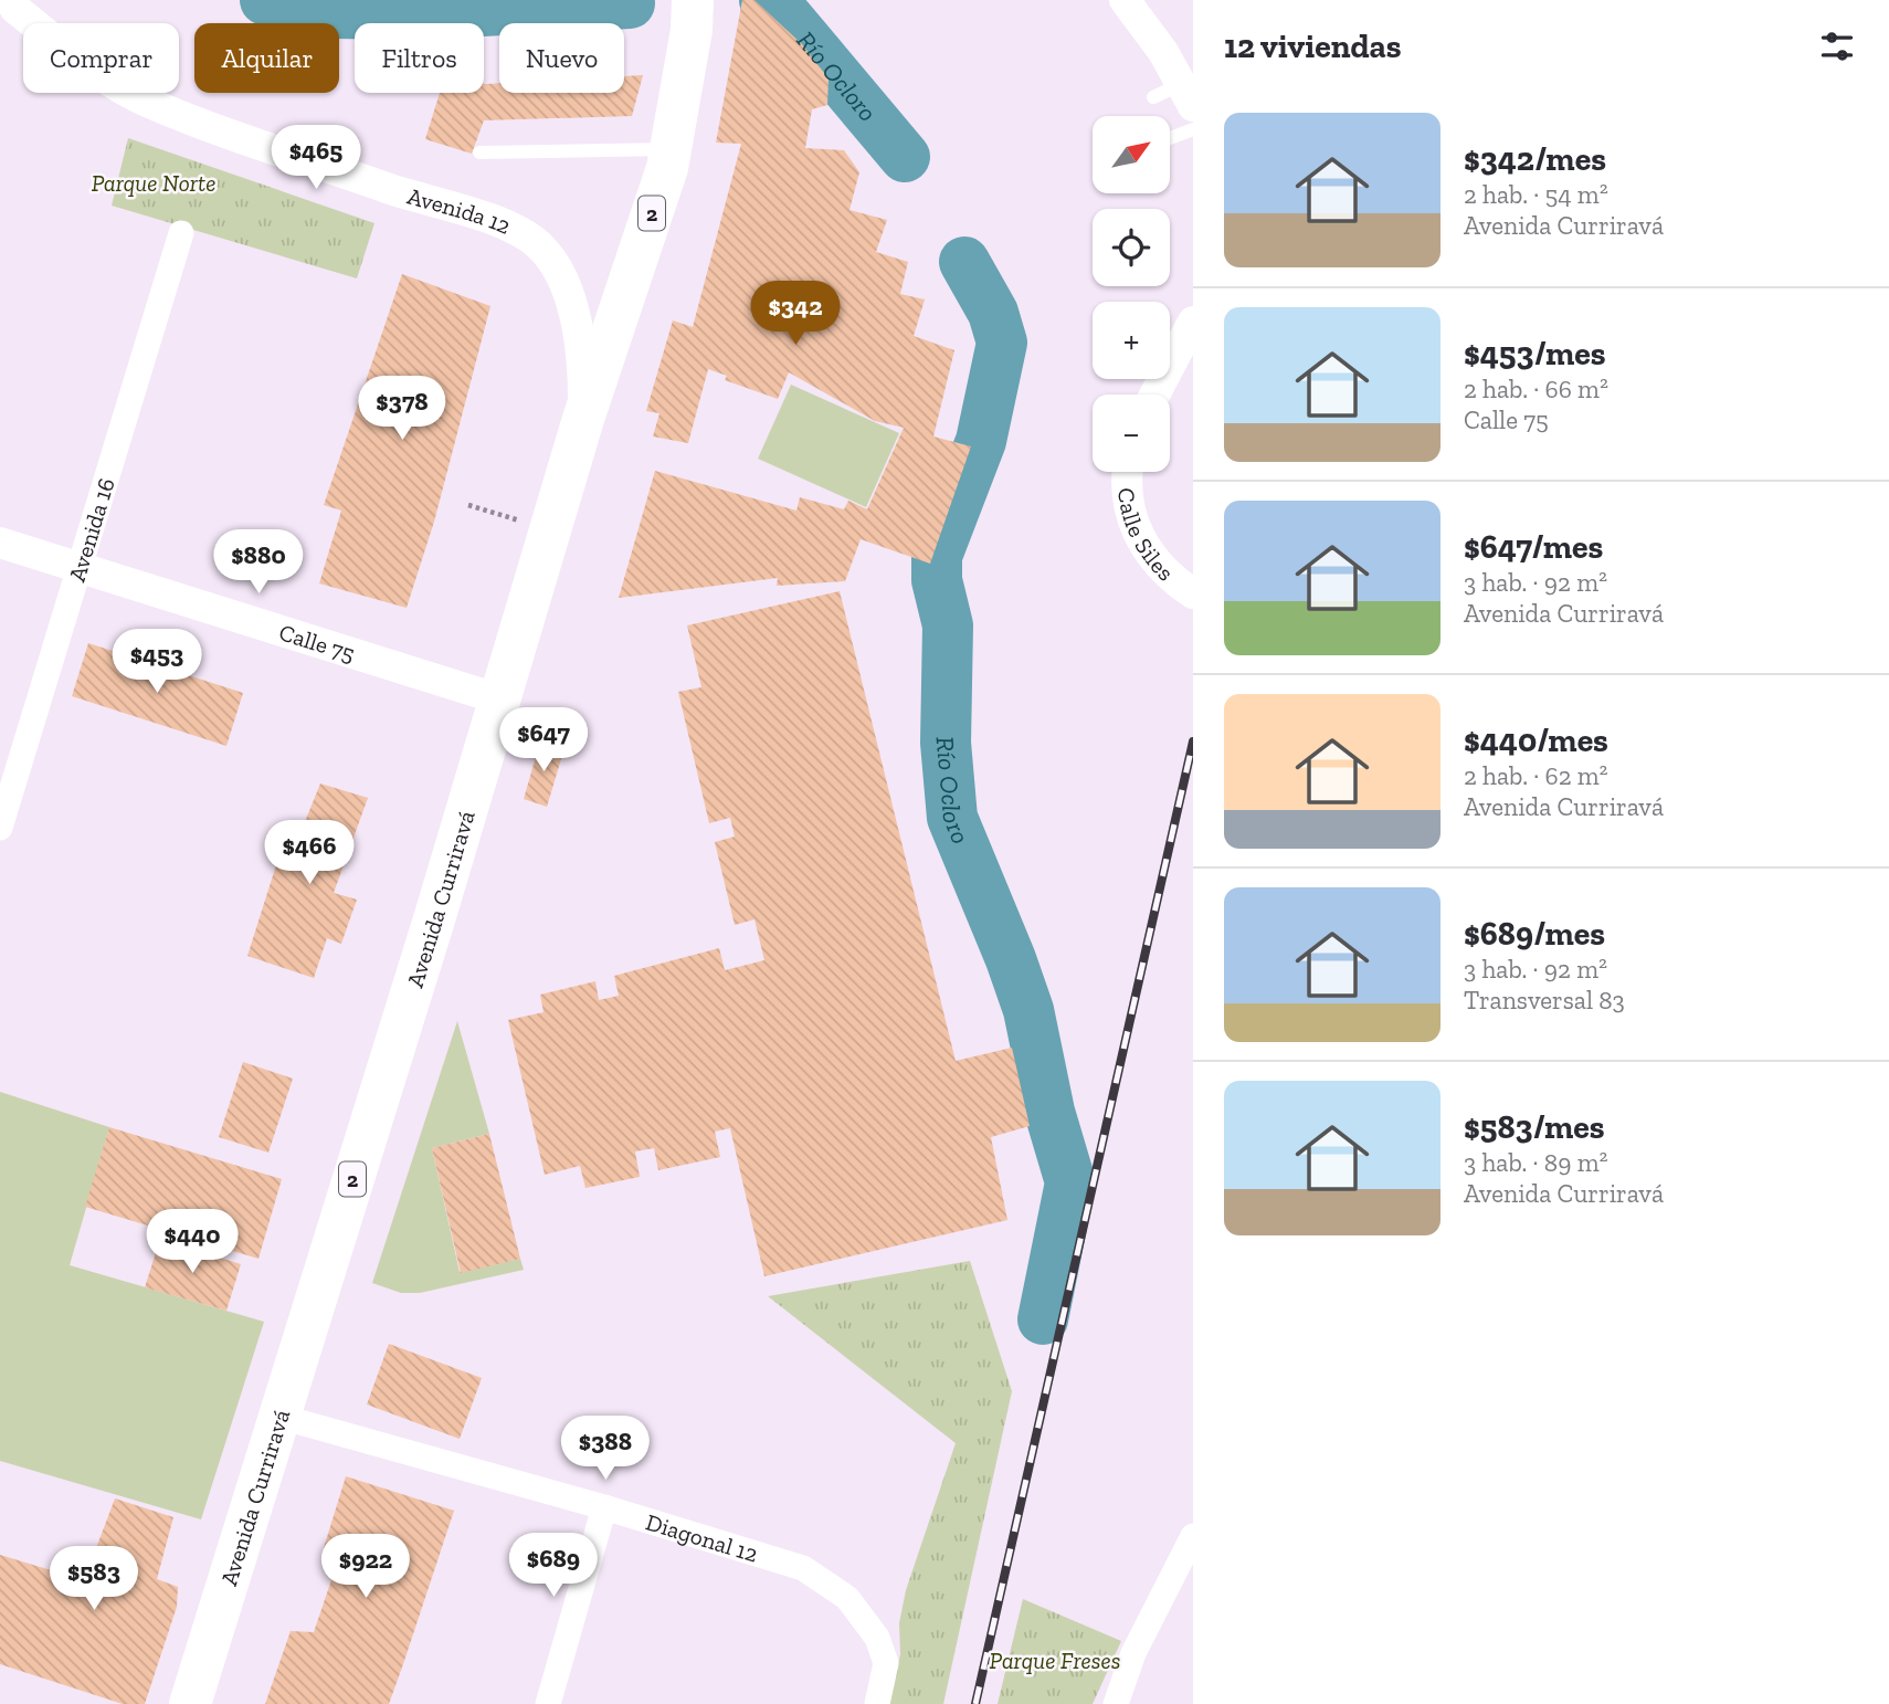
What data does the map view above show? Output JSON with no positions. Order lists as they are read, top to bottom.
{
  "streets": {
    "highway": ["2", "Avenida Curriravá"],
    "street": [
      "Avenida 12",
      "Calle Siles",
      "Avenida 16",
      "Calle 75",
      "Diagonal 12"
    ]
  },
  "crossings": [
    ["Avenida 12", "Avenida Curriravá"],
    ["Avenida 16", "Calle 75"],
    ["Calle 75", "Avenida Curriravá"],
    ["Avenida Curriravá", "Diagonal 12"]
  ],
  "water": ["Río Ocloro"],
  "parks": ["Parque Norte", "Parque Freses"],
  "north": "top right",
  "page": {
    "heading": "12 viviendas",
    "chip": [
      "Comprar",
      "Alquilar",
      "Filtros",
      "Nuevo"
    ],
    "list": [
      {
        "name": "$342/mes",
        "note": "2 hab. · 54 m² · Avenida Curriravá"
      },
      {
        "name": "$453/mes",
        "note": "2 hab. · 66 m² · Calle 75"
      },
      {
        "name": "$647/mes",
        "note": "3 hab. · 92 m² · Avenida Curriravá"
      },
      {
        "name": "$440/mes",
        "note": "2 hab. · 62 m² · Avenida Curriravá"
      },
      {
        "name": "$689/mes",
        "note": "3 hab. · 92 m² · Transversal 83"
      },
      {
        "name": "$583/mes",
        "note": "3 hab. · 89 m² · Avenida Curriravá"
      }
    ],
    "map_buttons": ["+", "−"],
    "price": [
      "$465",
      "$342",
      "$378",
      "$880",
      "$453",
      "$647",
      "$466",
      "$440",
      "$388",
      "$689",
      "$922",
      "$583"
    ]
  }
}
